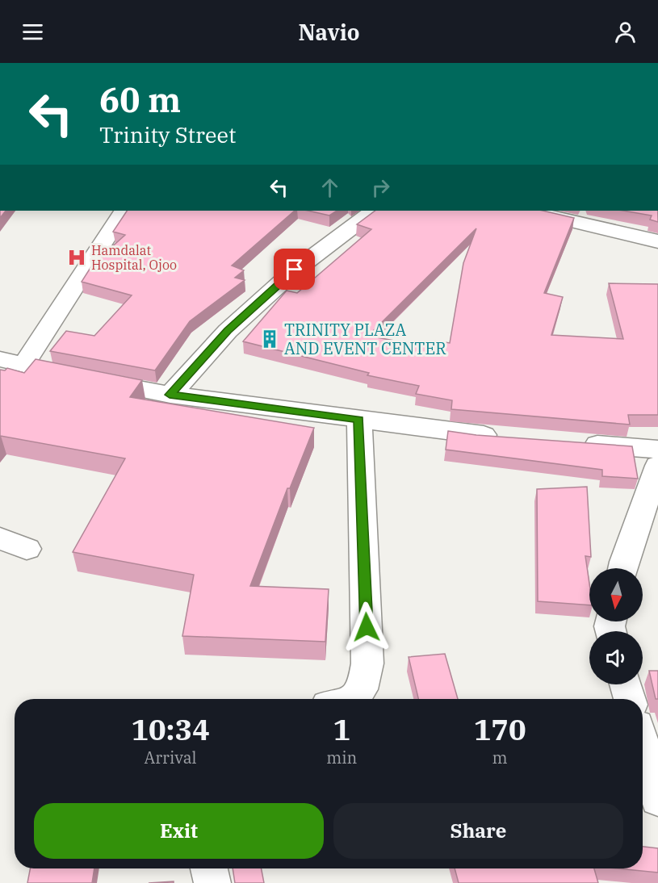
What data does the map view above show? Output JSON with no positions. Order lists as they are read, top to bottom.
{
  "places": {
    "hospital": ["Hamdalat Hospital, Ojoo"],
    "building": ["TRINITY PLAZA AND EVENT CENTER"]
  },
  "north": "bottom",
  "page": {
    "header": "Navio",
    "turn": ["60 m", "Trinity Street"],
    "eta": [
      "10:34",
      "Arrival",
      "1",
      "min",
      "170",
      "m"
    ],
    "buttons": ["Exit", "Share"]
  }
}
